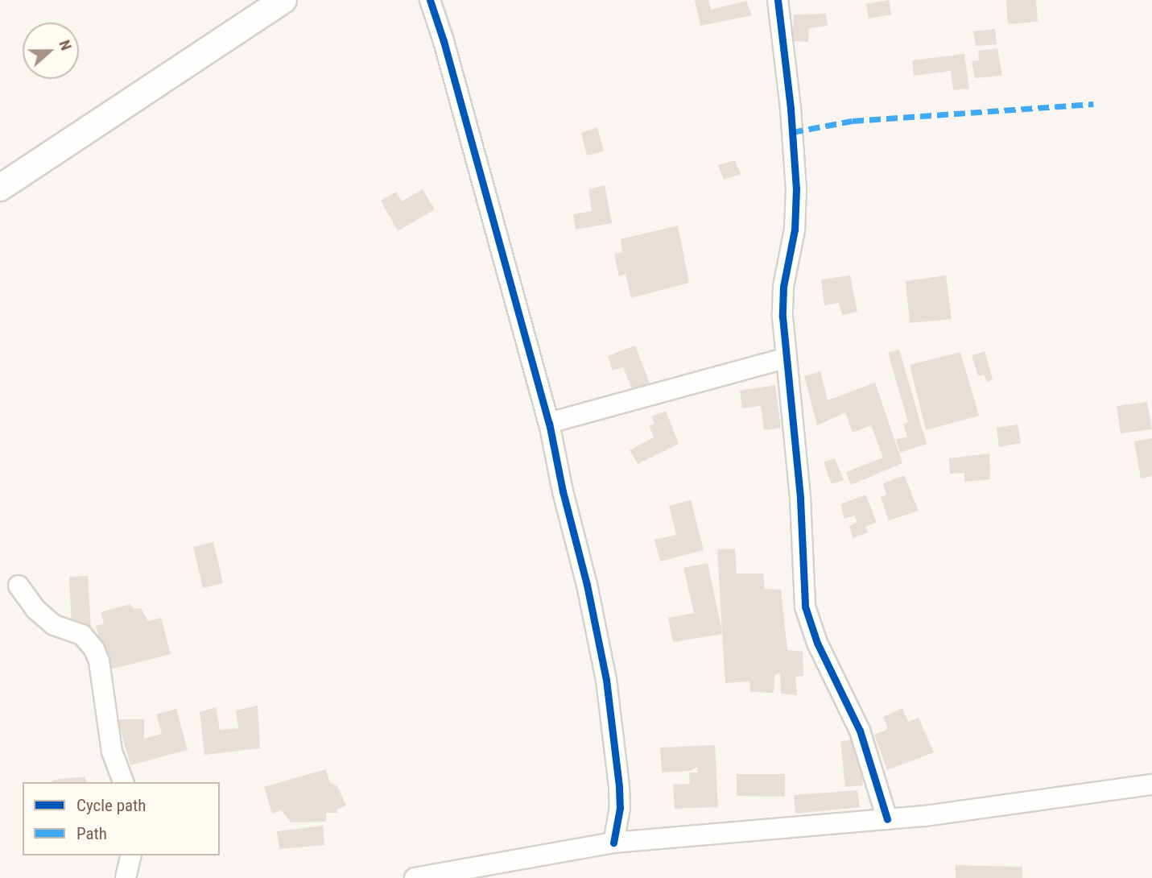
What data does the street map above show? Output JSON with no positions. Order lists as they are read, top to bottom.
{
  "legend": ["Cycle path", "Path"],
  "north": "right"
}
